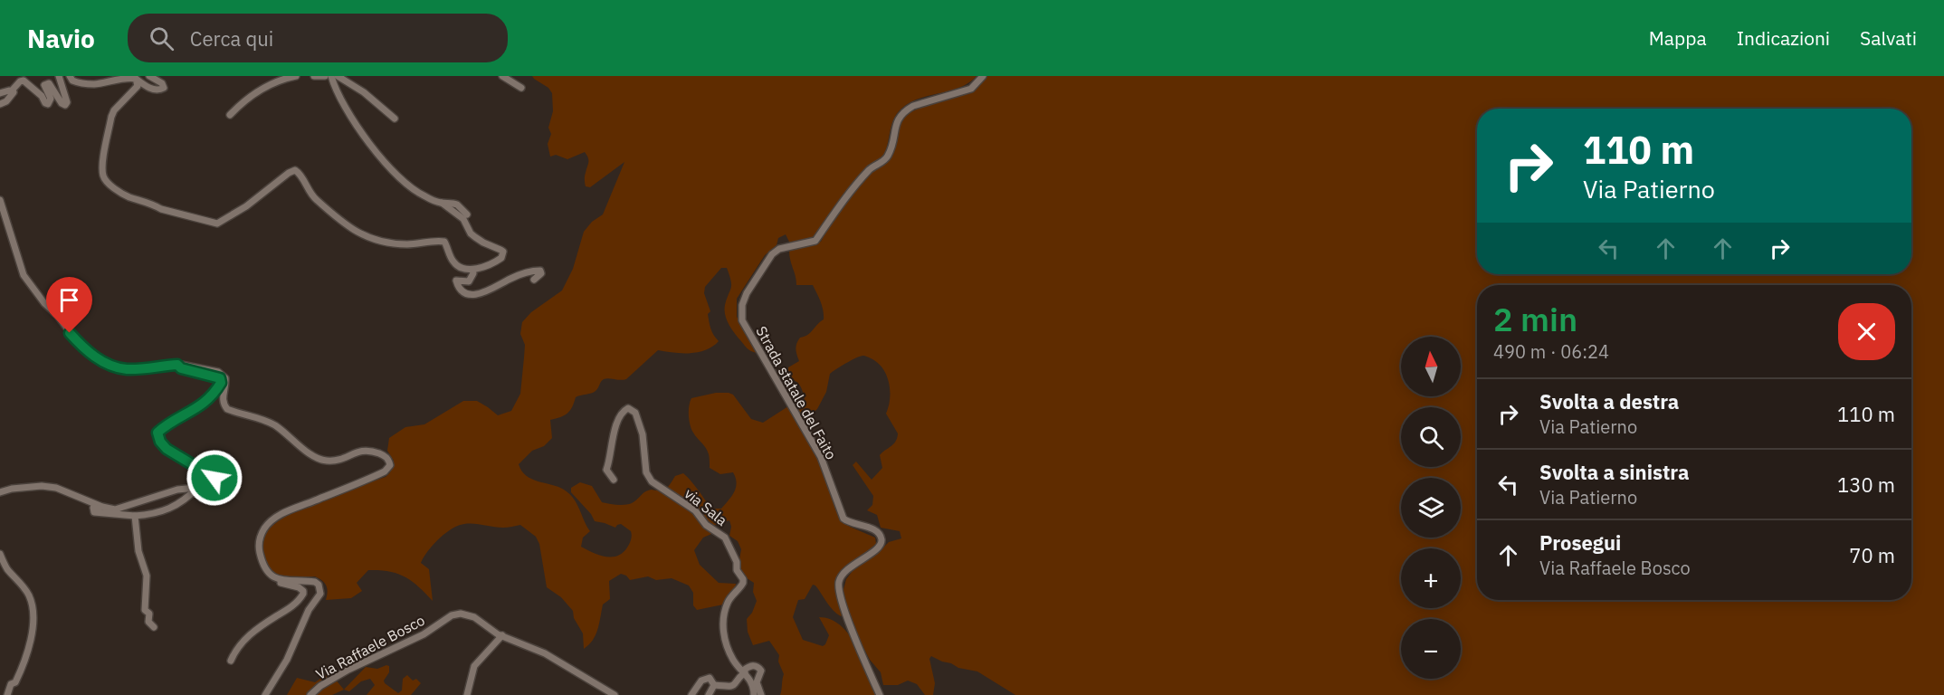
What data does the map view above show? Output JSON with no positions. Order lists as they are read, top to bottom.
{
  "streets": {
    "street": ["Strada statale del Faito", "via Sala", "Via Raffaele Bosco"]
  },
  "north": "top",
  "page": {
    "header": "Navio",
    "search": "Cerca qui",
    "nav": ["Mappa", "Indicazioni", "Salvati"],
    "turn": ["110 m", "Via Patierno"],
    "heading": ["2 min", "490 m · 06:24"],
    "map_buttons": ["+", "−"],
    "list": [
      {
        "name": "Svolta a destra",
        "note": "Via Patierno",
        "value": "110 m"
      },
      {
        "name": "Svolta a sinistra",
        "note": "Via Patierno",
        "value": "130 m"
      },
      {
        "name": "Prosegui",
        "note": "Via Raffaele Bosco",
        "value": "70 m"
      }
    ]
  }
}
